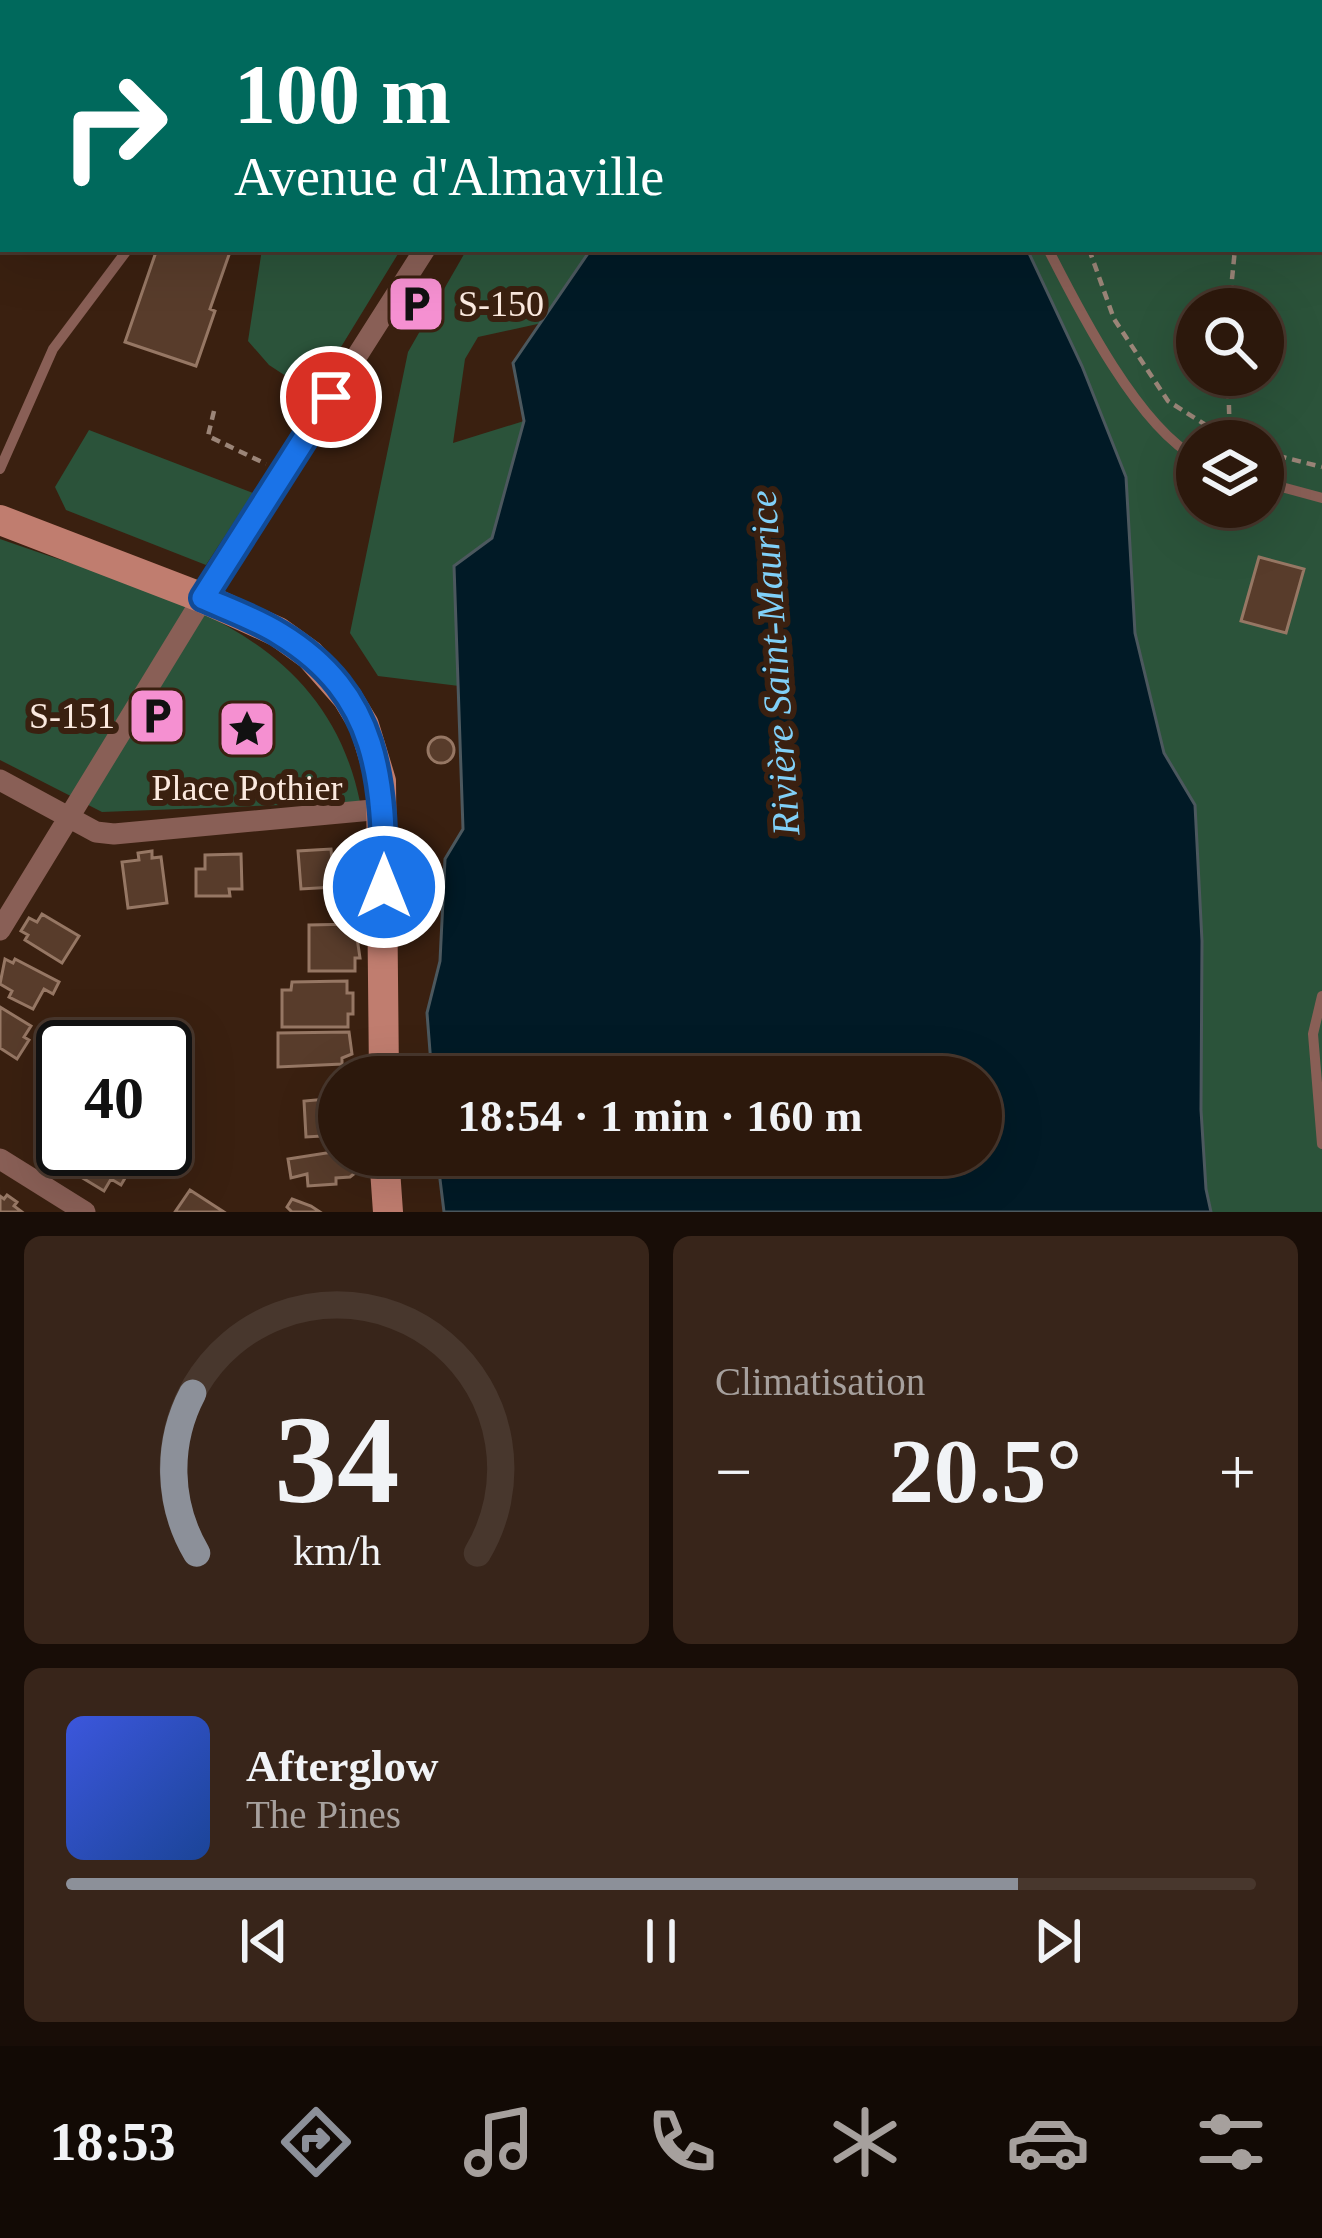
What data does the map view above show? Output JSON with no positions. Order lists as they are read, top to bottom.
{
  "water": ["Rivière Saint-Maurice"],
  "places": {
    "parking": ["S-150", "S-151"],
    "place": ["Place Pothier"]
  },
  "page": {
    "turn": ["100 m", "Avenue d'Almaville"],
    "limit": "40",
    "trip": "18:54 · 1 min · 160 m",
    "tile": "Climatisation",
    "heat": ["−", "20.5°", "+"],
    "song": ["Afterglow", "The Pines"],
    "tabs": "18:53",
    "gauge": ["34", "km/h"]
  }
}
